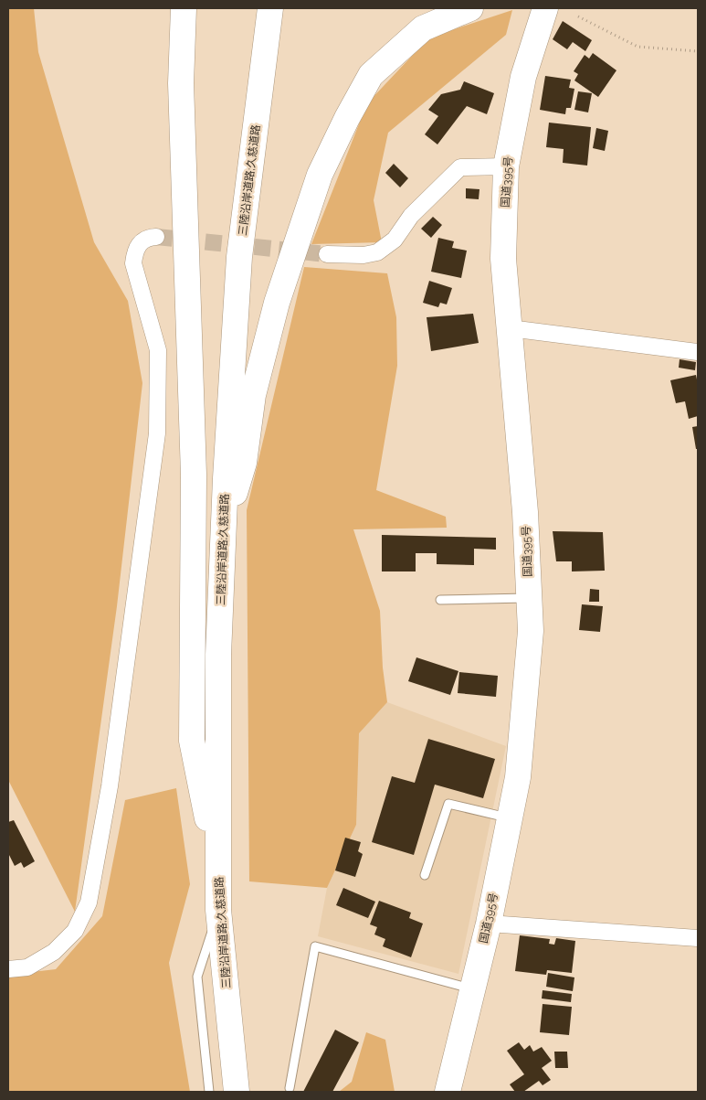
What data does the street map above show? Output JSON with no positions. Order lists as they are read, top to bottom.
{
  "streets": {
    "highway": ["三陸沿岸道路;久慈道路", "国道395号"]
  }
}
